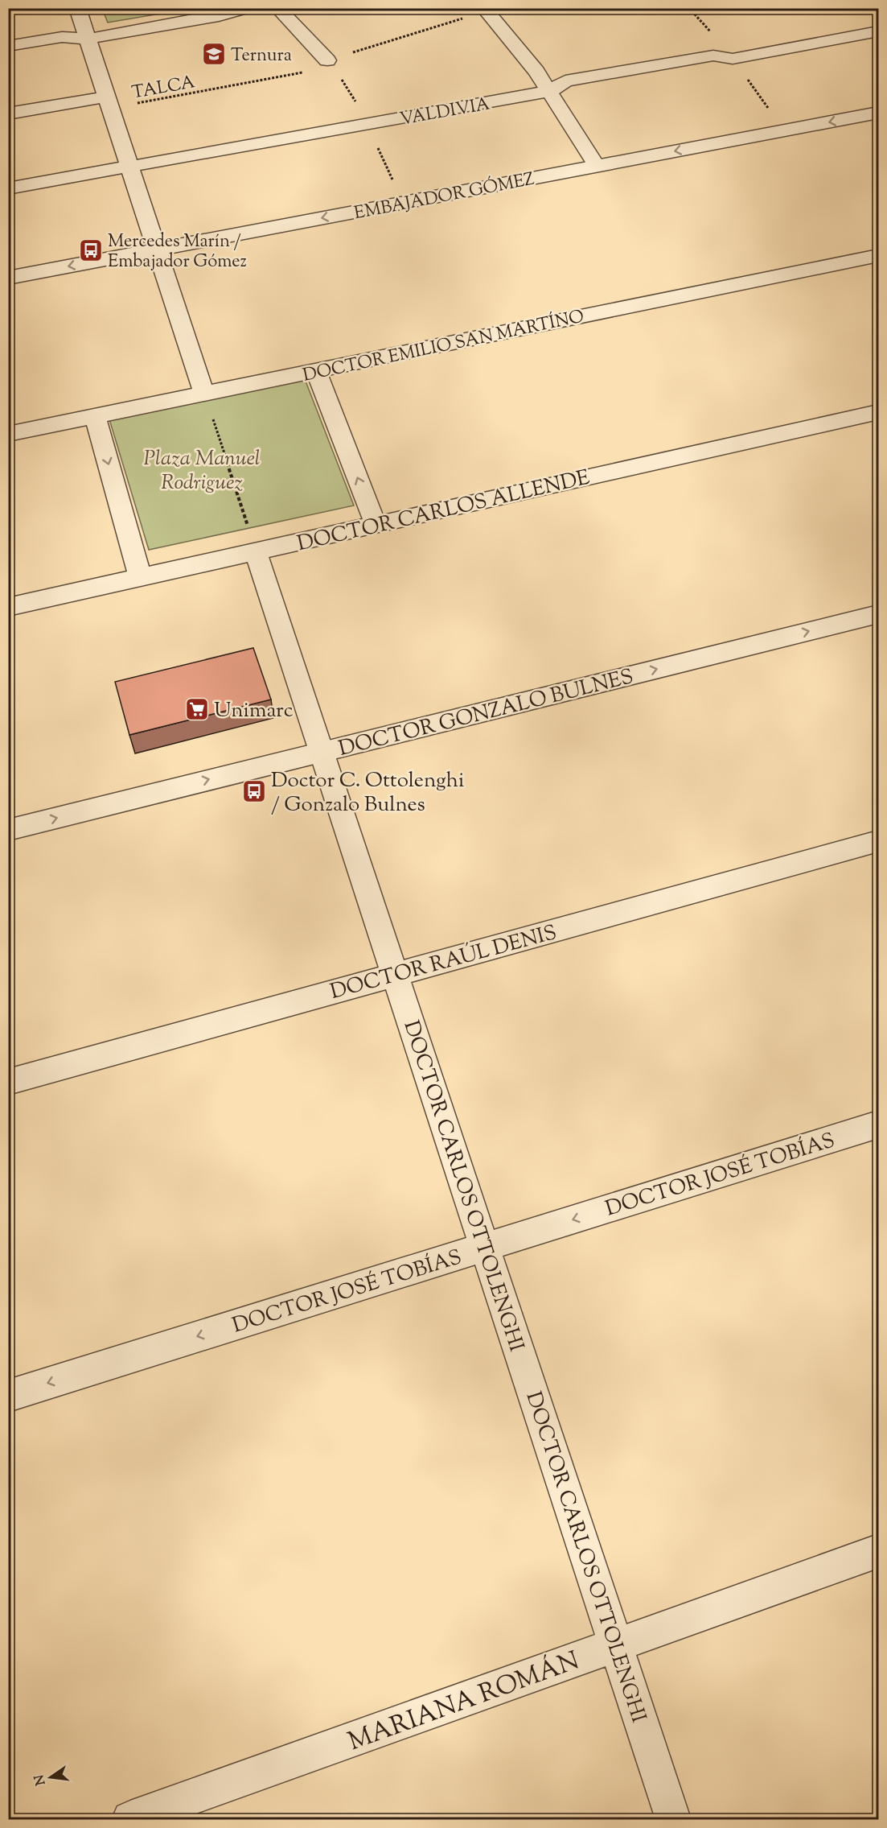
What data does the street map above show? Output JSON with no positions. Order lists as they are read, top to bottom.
{
  "streets": {
    "street": [
      "VALDIVIA",
      "EMBAJADOR GÓMEZ",
      "DOCTOR EMILIO SAN MARTÍNO",
      "DOCTOR CARLOS ALLENDE",
      "DOCTOR GONZALO BULNES",
      "DOCTOR RAÚL DENIS",
      "DOCTOR JOSÉ TOBÍAS",
      "DOCTOR CARLOS OTTOLENGHI",
      "MARIANA ROMÁN"
    ],
    "path": ["TALCA"]
  },
  "crossings": [
    ["DOCTOR CARLOS ALLENDE", "DOCTOR CARLOS OTTOLENGHI"],
    ["DOCTOR GONZALO BULNES", "DOCTOR CARLOS OTTOLENGHI"],
    ["DOCTOR RAÚL DENIS", "DOCTOR CARLOS OTTOLENGHI"],
    ["DOCTOR JOSÉ TOBÍAS", "DOCTOR CARLOS OTTOLENGHI"],
    ["DOCTOR CARLOS OTTOLENGHI", "MARIANA ROMÁN"]
  ],
  "one_way": ["DOCTOR GONZALO BULNES", "DOCTOR JOSÉ TOBÍAS"],
  "parks": ["Plaza Manuel Rodriguez"],
  "places": {
    "school or university": ["Ternura"],
    "bus stop": ["Mercedes Marín / Embajador Gómez", "Doctor C. Ottolenghi / Gonzalo Bulnes"],
    "supermarket": ["Unimarc"]
  },
  "north": "left"
}
